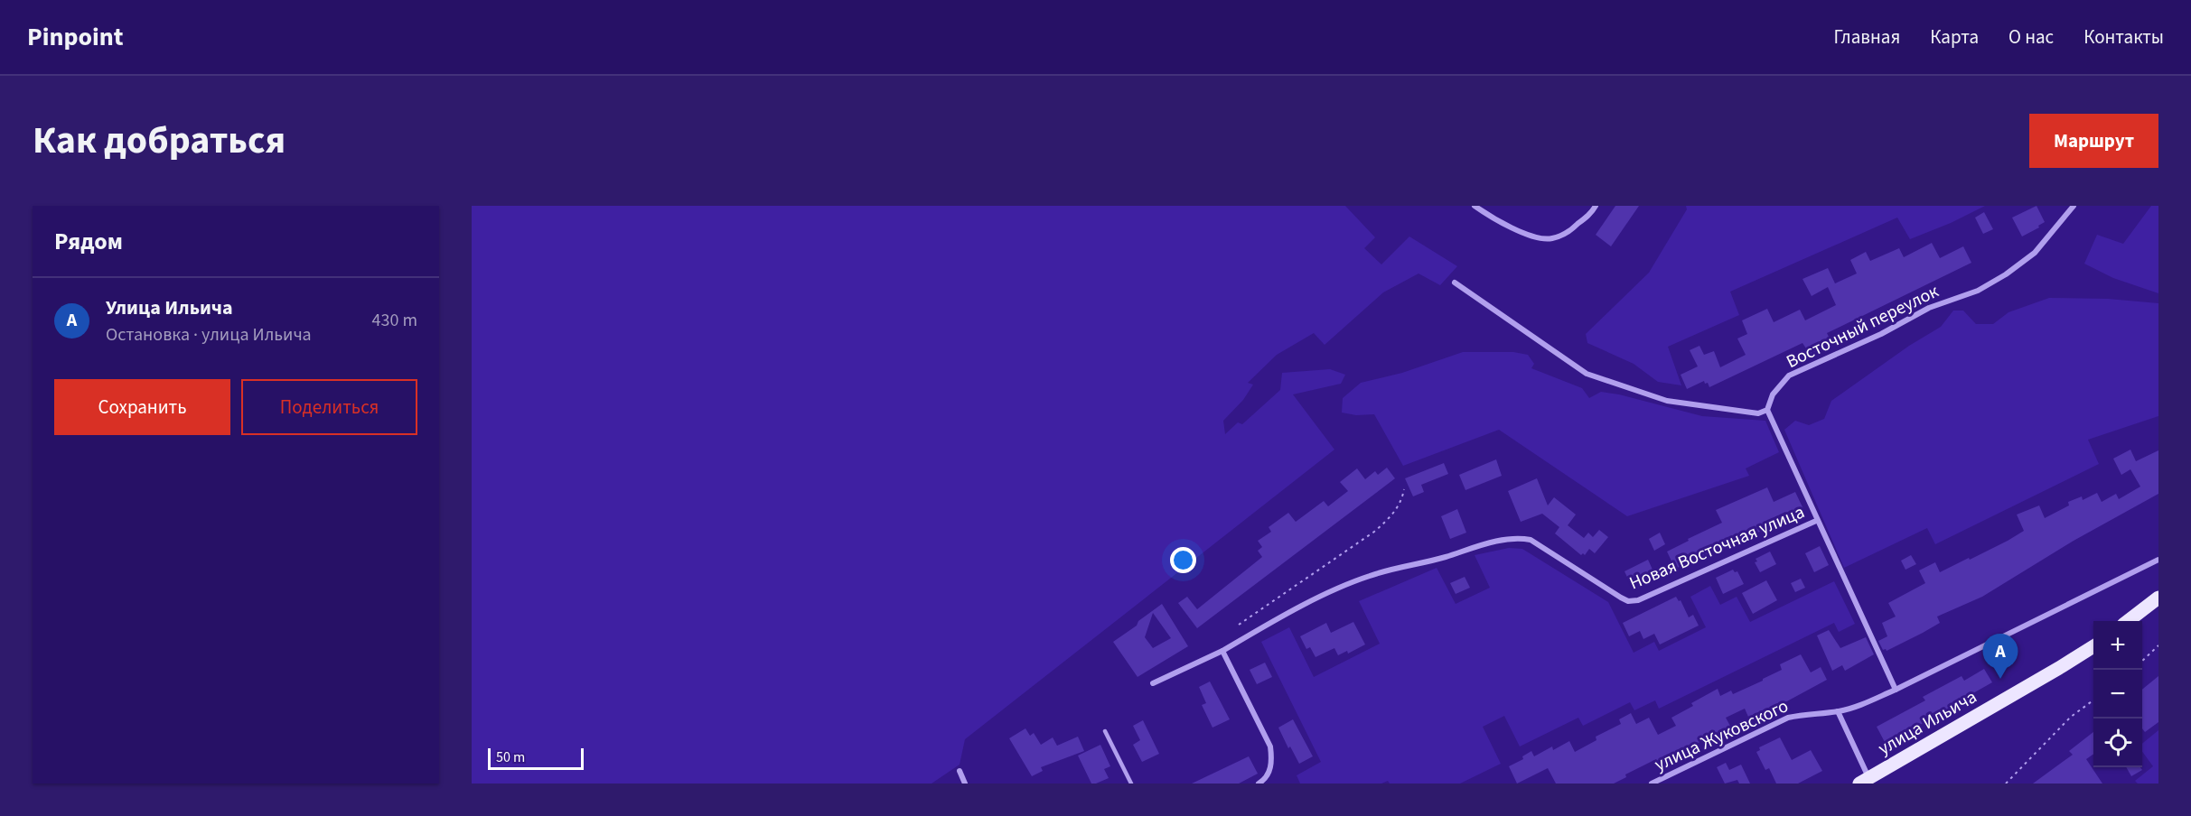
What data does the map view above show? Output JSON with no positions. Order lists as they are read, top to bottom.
{
  "streets": {
    "main road": ["улица Ильича"],
    "street": ["Восточный переулок", "Новая Восточная улица", "улица Жуковского"]
  },
  "crossings": [
    ["Новая Восточная улица", "улица Жуковского"]
  ],
  "scale_bar": "50 m",
  "page": {
    "header": "Pinpoint",
    "nav": [
      "Главная",
      "Карта",
      "О нас",
      "Контакты"
    ],
    "title": "Как добраться",
    "buttons": [
      "Маршрут",
      ["Сохранить", "Поделиться"]
    ],
    "heading": "Рядом",
    "list": [
      {
        "mark": "A",
        "name": "Улица Ильича",
        "note": "Остановка · улица Ильича",
        "value": "430 m"
      }
    ],
    "map_buttons": ["+", "−"],
    "pins": "A",
    "scale": "50 m"
  }
}
